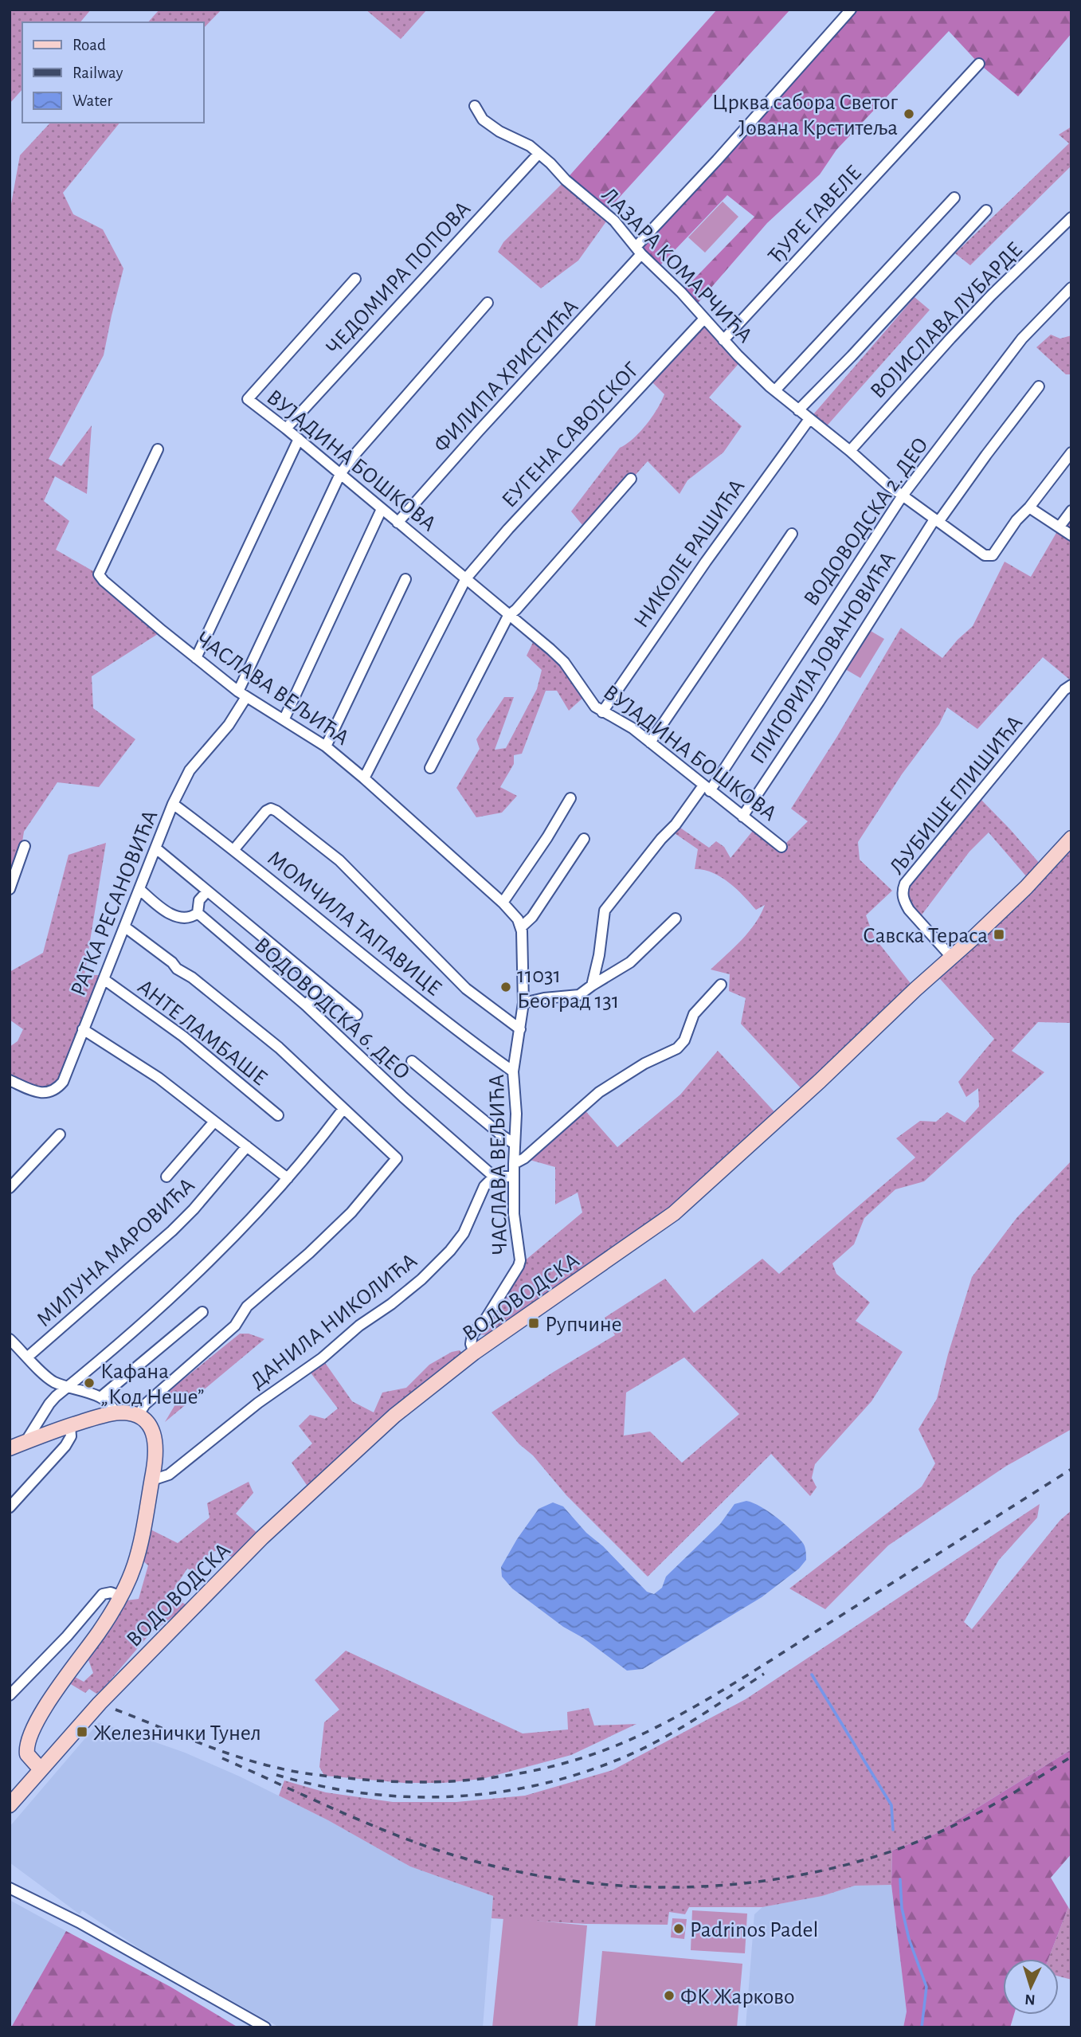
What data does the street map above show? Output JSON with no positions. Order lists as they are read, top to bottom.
{
  "streets": {
    "main road": ["ВОДОВОДСКА"],
    "street": [
      "ЂУРЕ ГАВЕЛЕ",
      "ЛАЗАРА КОМАРЧИЋА",
      "ЧЕДОМИРА ПОПОВА",
      "ВОЈИСЛАВА ЛУБАРДЕ",
      "ФИЛИПА ХРИСТИЋА",
      "ЕУГЕНА САВОЈСКОГ",
      "ВУЈАДИНА БОШКОВА",
      "ВОДОВОДСКА 2. ДЕО",
      "НИКОЛЕ РАШИЋА",
      "ГЛИГОРИЈА ЈОВАНОВИЋА",
      "ЧАСЛАВА ВЕЉИЋА",
      "ЉУБИШЕ ГЛИШИЋА",
      "РАТКА РЕСАНОВИЋА",
      "МОМЧИЛА ТАПАВИЦЕ",
      "ВОДОВОДСКА 6. ДЕО",
      "АНТЕ ЛАМБАШЕ",
      "МИЛУНА МАРОВИЋА",
      "ДАНИЛА НИКОЛИЋА"
    ]
  },
  "crossings": [
    ["ЂУРЕ ГАВЕЛЕ", "ЛАЗАРА КОМАРЧИЋА"],
    ["ЛАЗАРА КОМАРЧИЋА", "ЧЕДОМИРА ПОПОВА"],
    ["ЛАЗАРА КОМАРЧИЋА", "ВОЈИСЛАВА ЛУБАРДЕ"],
    ["ЛАЗАРА КОМАРЧИЋА", "ФИЛИПА ХРИСТИЋА"],
    ["ЛАЗАРА КОМАРЧИЋА", "ЕУГЕНА САВОЈСКОГ"],
    ["ЛАЗАРА КОМАРЧИЋА", "ВОДОВОДСКА 2. ДЕО"],
    ["ЛАЗАРА КОМАРЧИЋА", "НИКОЛЕ РАШИЋА"],
    ["ЛАЗАРА КОМАРЧИЋА", "ГЛИГОРИЈА ЈОВАНОВИЋА"],
    ["ЧЕДОМИРА ПОПОВА", "ВУЈАДИНА БОШКОВА"],
    ["ФИЛИПА ХРИСТИЋА", "ВУЈАДИНА БОШКОВА"],
    ["ЕУГЕНА САВОЈСКОГ", "ВУЈАДИНА БОШКОВА"],
    ["ЕУГЕНА САВОЈСКОГ", "ЧАСЛАВА ВЕЉИЋА"],
    ["ВУЈАДИНА БОШКОВА", "ВОДОВОДСКА 2. ДЕО"],
    ["ВУЈАДИНА БОШКОВА", "НИКОЛЕ РАШИЋА"],
    ["ВУЈАДИНА БОШКОВА", "ГЛИГОРИЈА ЈОВАНОВИЋА"],
    ["ВУЈАДИНА БОШКОВА", "РАТКА РЕСАНОВИЋА"],
    ["ЧАСЛАВА ВЕЉИЋА", "РАТКА РЕСАНОВИЋА"],
    ["ЧАСЛАВА ВЕЉИЋА", "МОМЧИЛА ТАПАВИЦЕ"],
    ["ЧАСЛАВА ВЕЉИЋА", "ВОДОВОДСКА"],
    ["ЉУБИШЕ ГЛИШИЋА", "ВОДОВОДСКА"],
    ["РАТКА РЕСАНОВИЋА", "МОМЧИЛА ТАПАВИЦЕ"],
    ["РАТКА РЕСАНОВИЋА", "АНТЕ ЛАМБАШЕ"],
    ["ВОДОВОДСКА 6. ДЕО", "ДАНИЛА НИКОЛИЋА"]
  ],
  "places": {
    "other": [
      "Црква сабора Светог Јована Крститеља",
      "11031 Београд 131",
      "Кафана „Код Неше”",
      "Padrinos Padel",
      "ФК Жарково"
    ],
    "transit": ["Савска Тераса", "Рупчине", "Железнички Тунел"]
  },
  "legend": ["Road", "Railway", "Water"],
  "north": "bottom"
}
